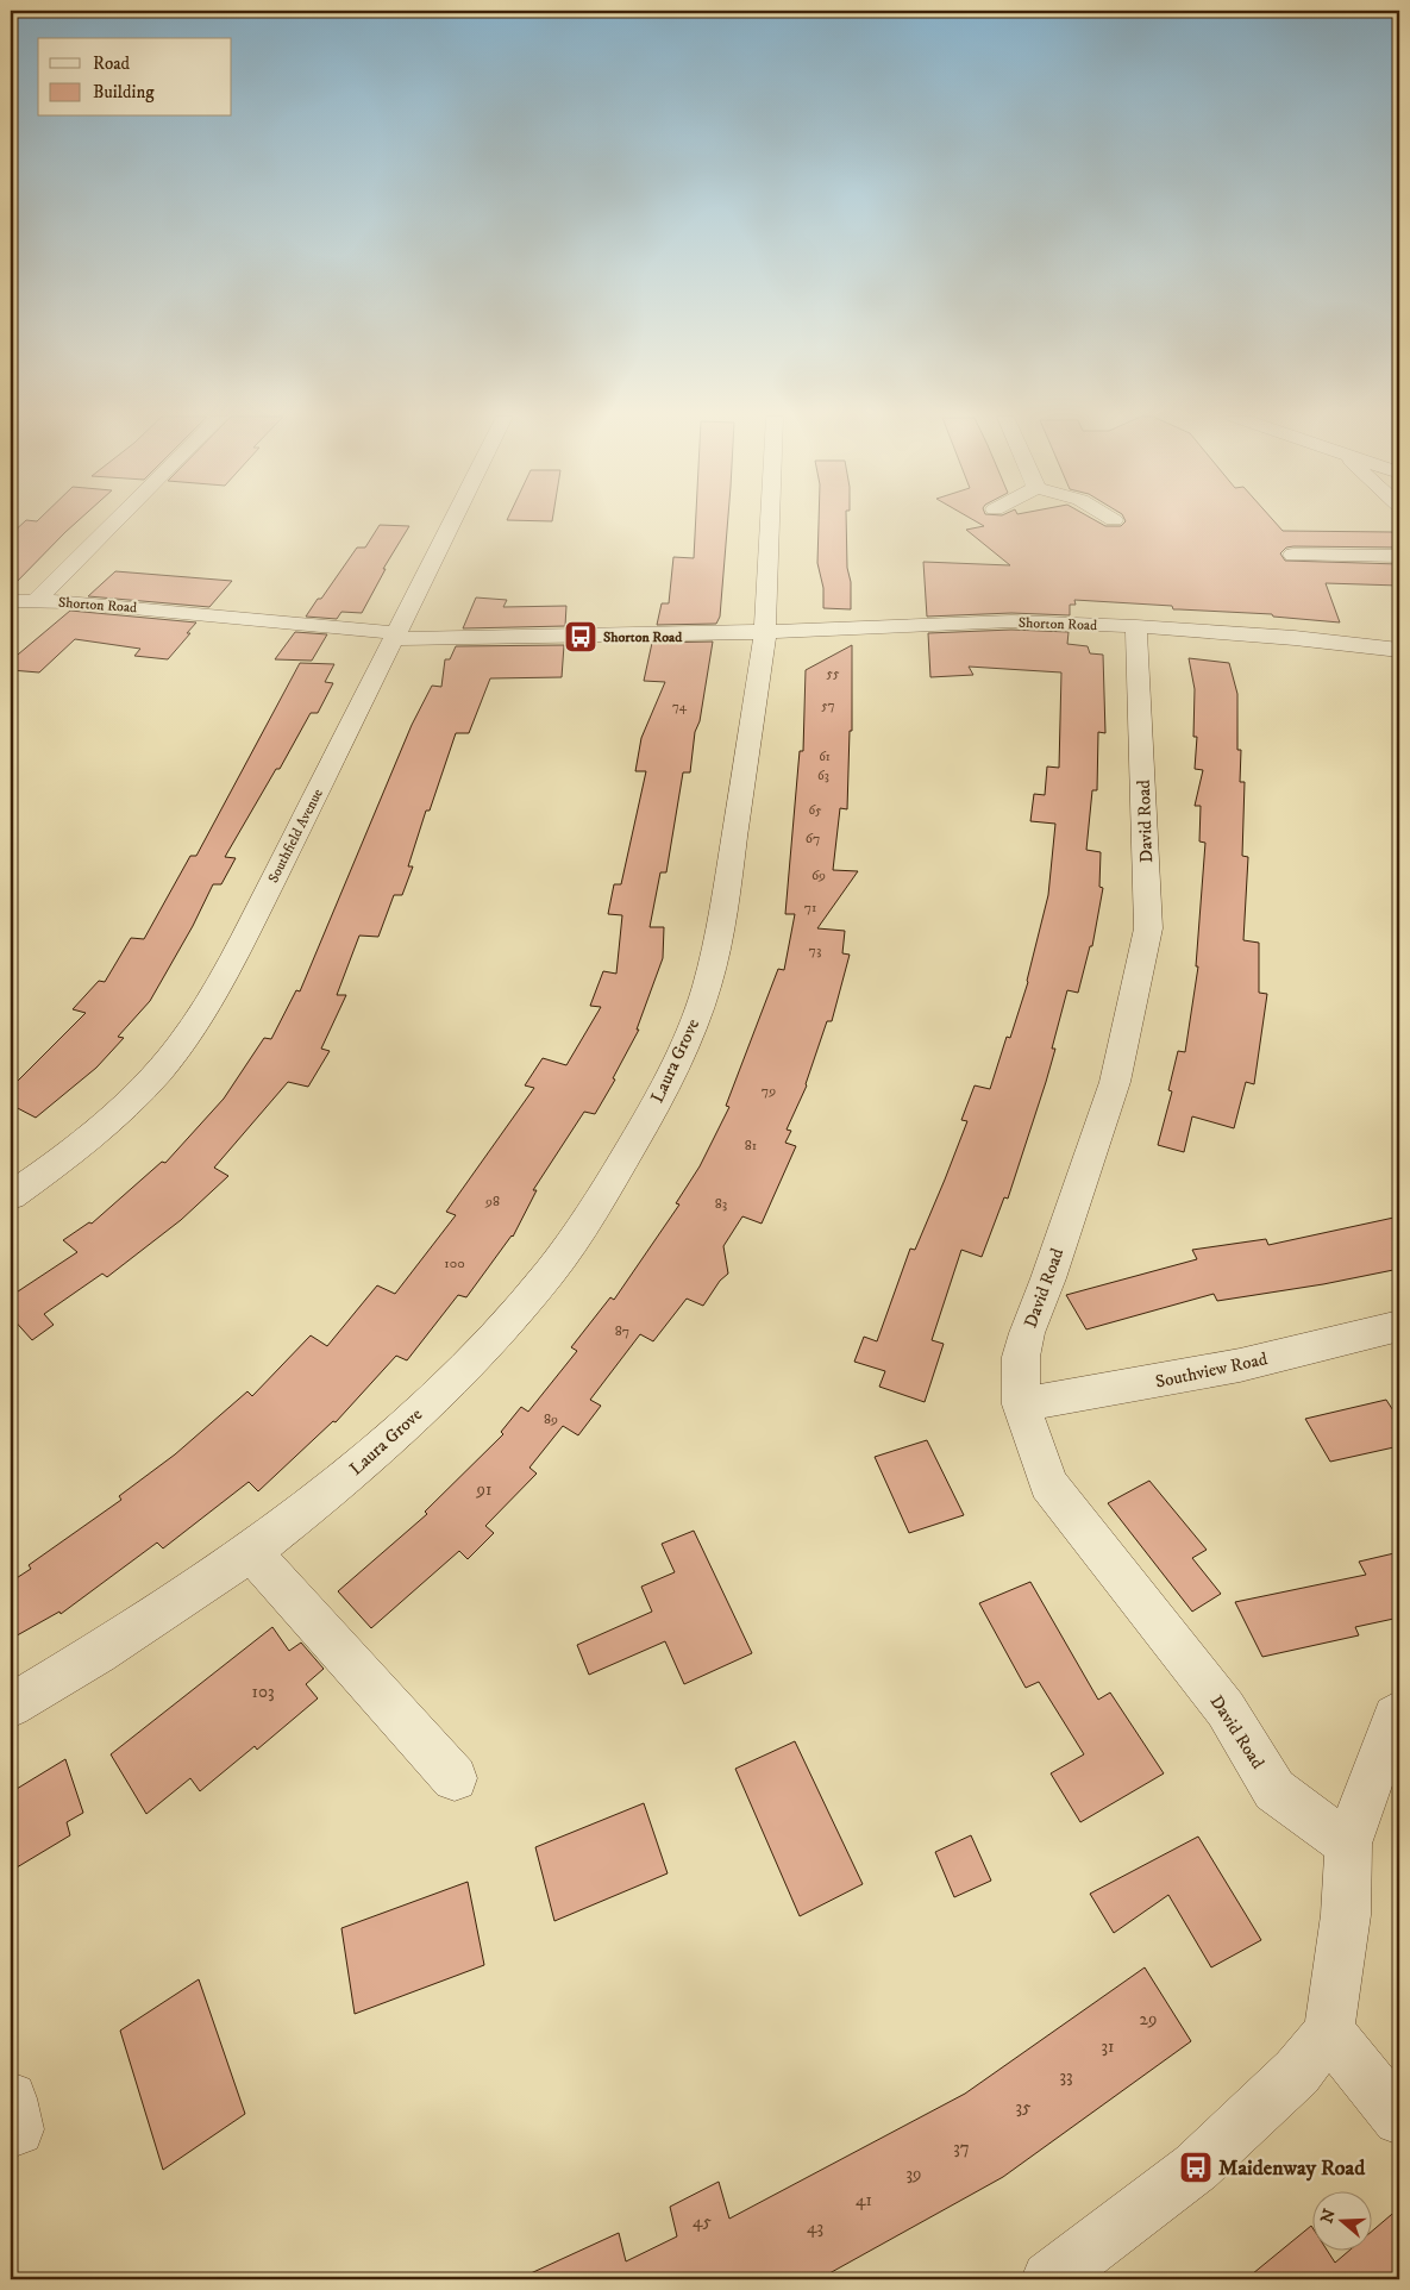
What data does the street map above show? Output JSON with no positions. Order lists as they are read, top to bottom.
{
  "streets": {
    "street": [
      "Shorton Road",
      "David Road",
      "Southfield Avenue",
      "Laura Grove",
      "Southview Road"
    ]
  },
  "crossings": [
    ["Shorton Road", "David Road"],
    ["Shorton Road", "Southfield Avenue"],
    ["Shorton Road", "Laura Grove"],
    ["David Road", "Southview Road"]
  ],
  "places": {
    "bus stop": ["Shorton Road", "Maidenway Road"]
  },
  "house_numbers": [
    "55",
    "57",
    "74",
    "61",
    "63",
    "65",
    "67",
    "69",
    "71",
    "73",
    "79",
    "81",
    "98",
    "83",
    "100",
    "87",
    "89",
    "91",
    "103",
    "29",
    "31",
    "33",
    "35",
    "37",
    "39",
    "41",
    "45",
    "43"
  ],
  "legend": ["Road", "Building"],
  "north": "left"
}
